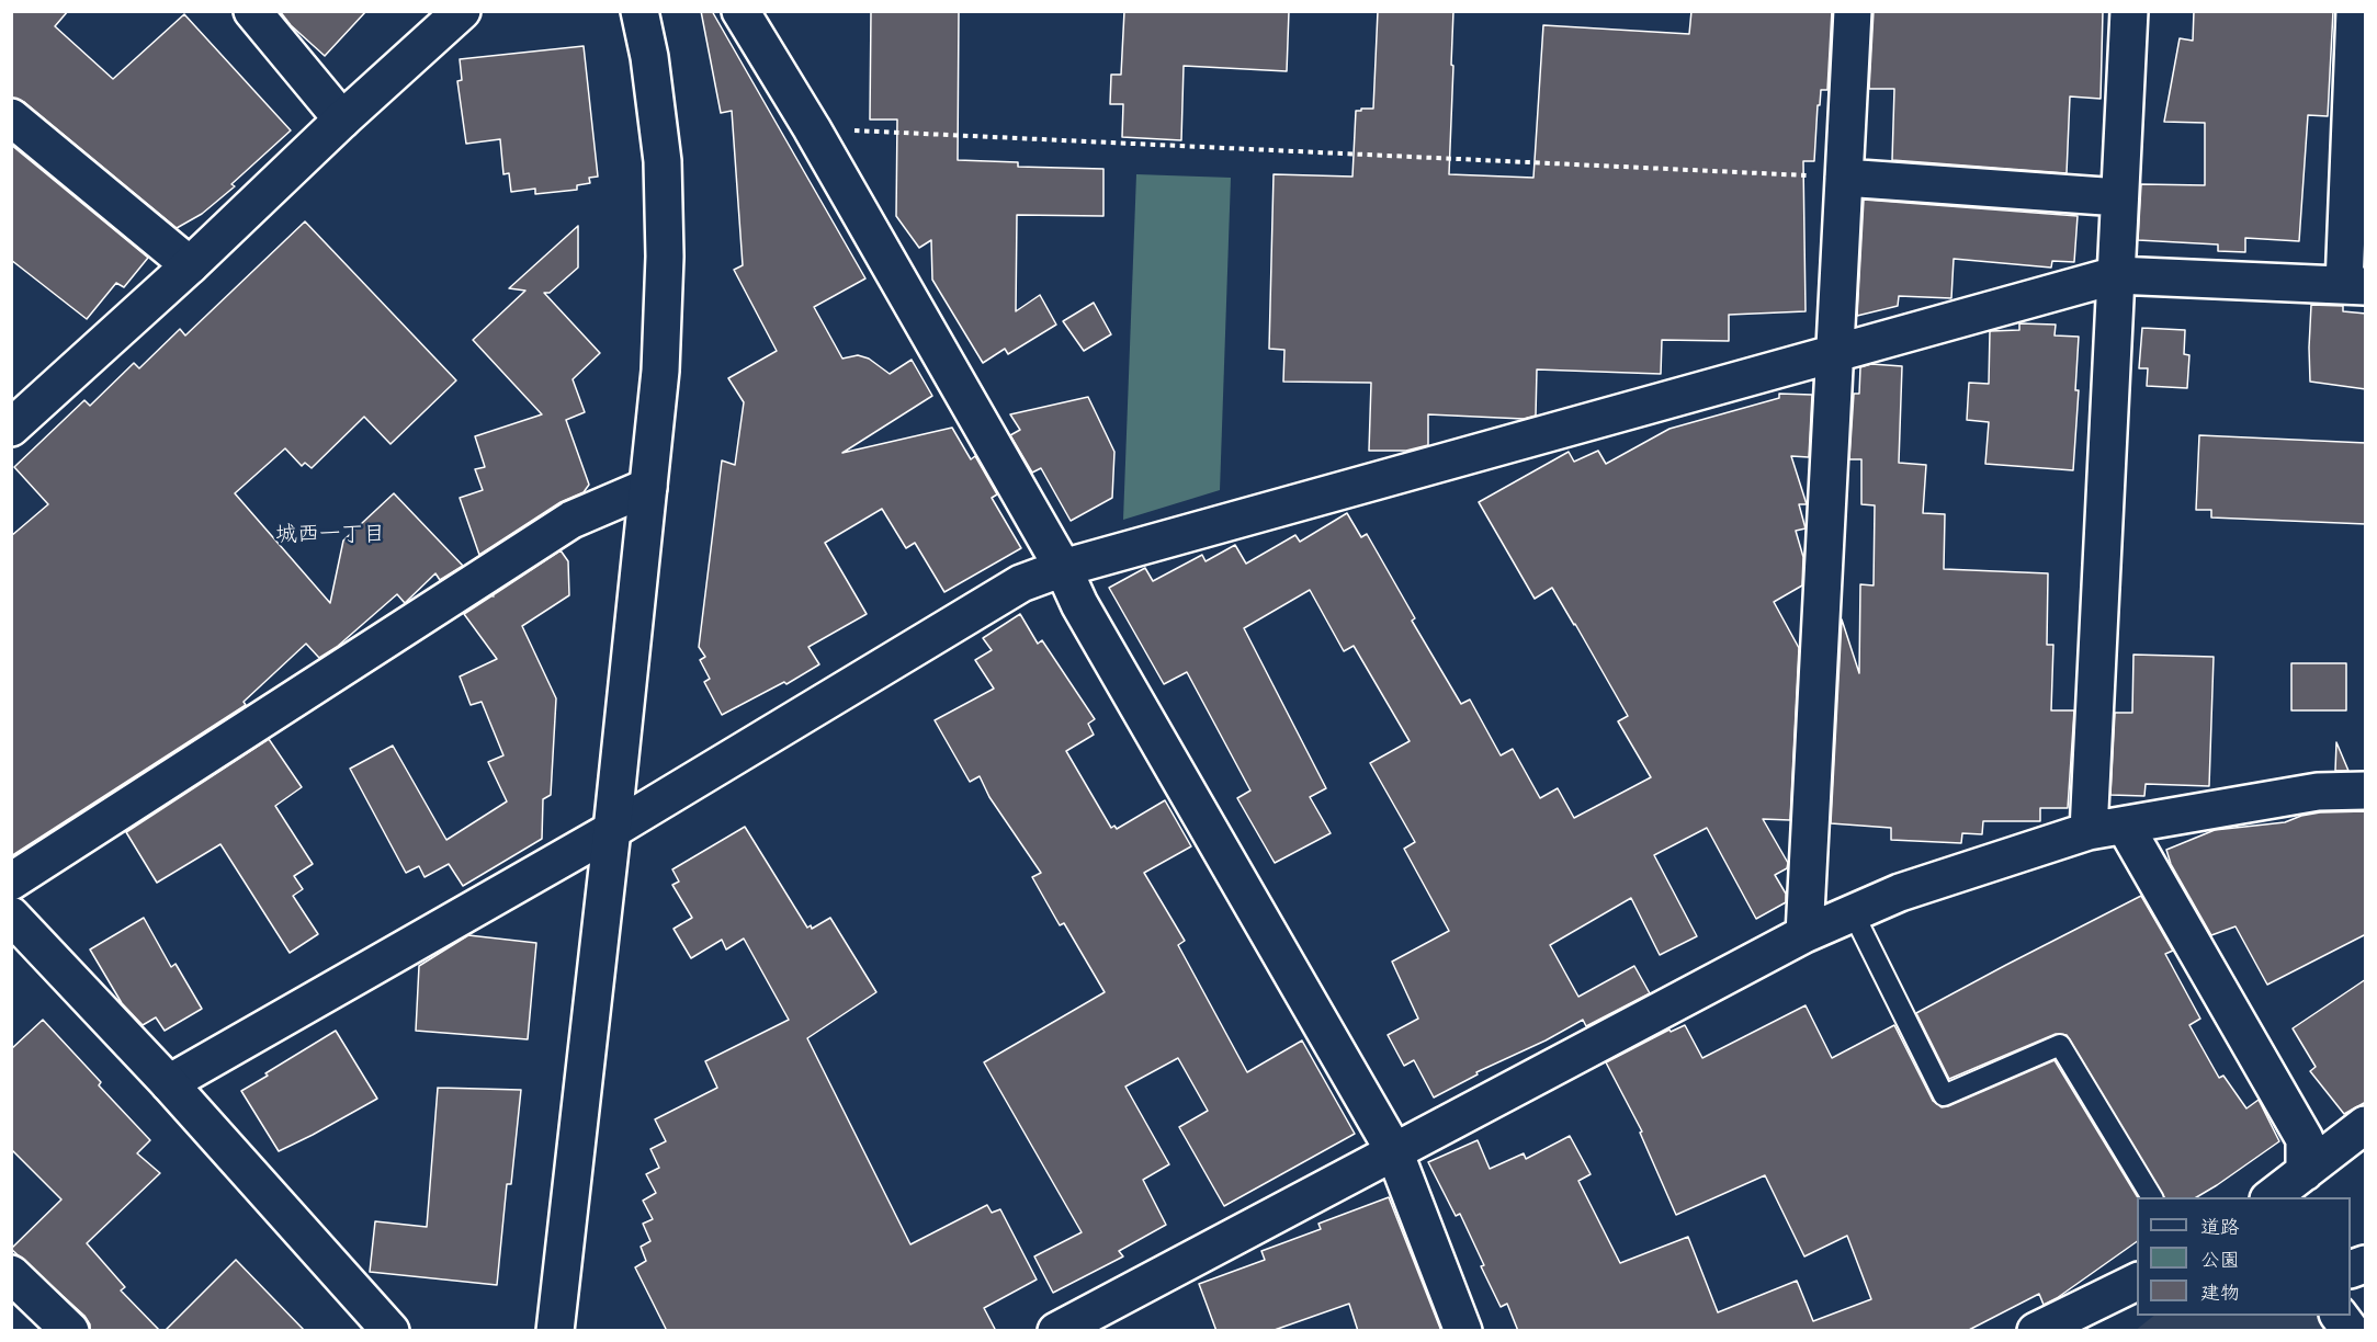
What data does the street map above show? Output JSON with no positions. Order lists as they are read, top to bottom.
{
  "districts": ["城西一丁目"],
  "legend": ["道路", "公園", "建物"]
}
